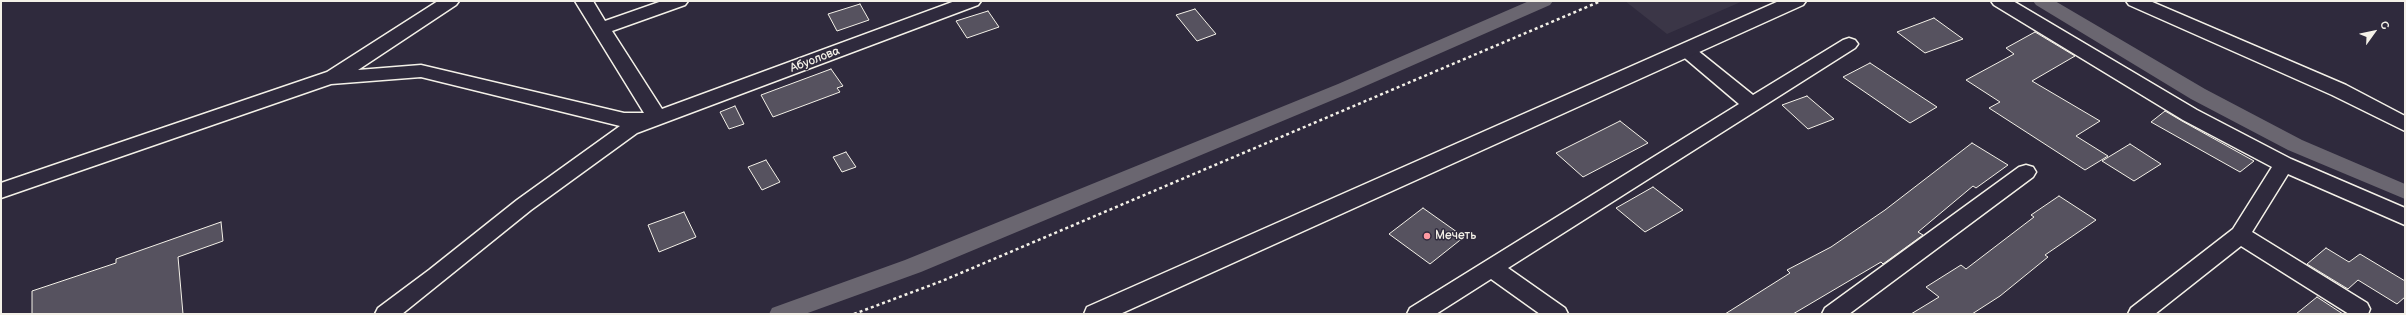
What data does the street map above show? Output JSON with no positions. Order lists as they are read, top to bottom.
{
  "streets": {
    "street": ["Абуолова"]
  },
  "places": ["Мечеть"],
  "north": "top right"
}
